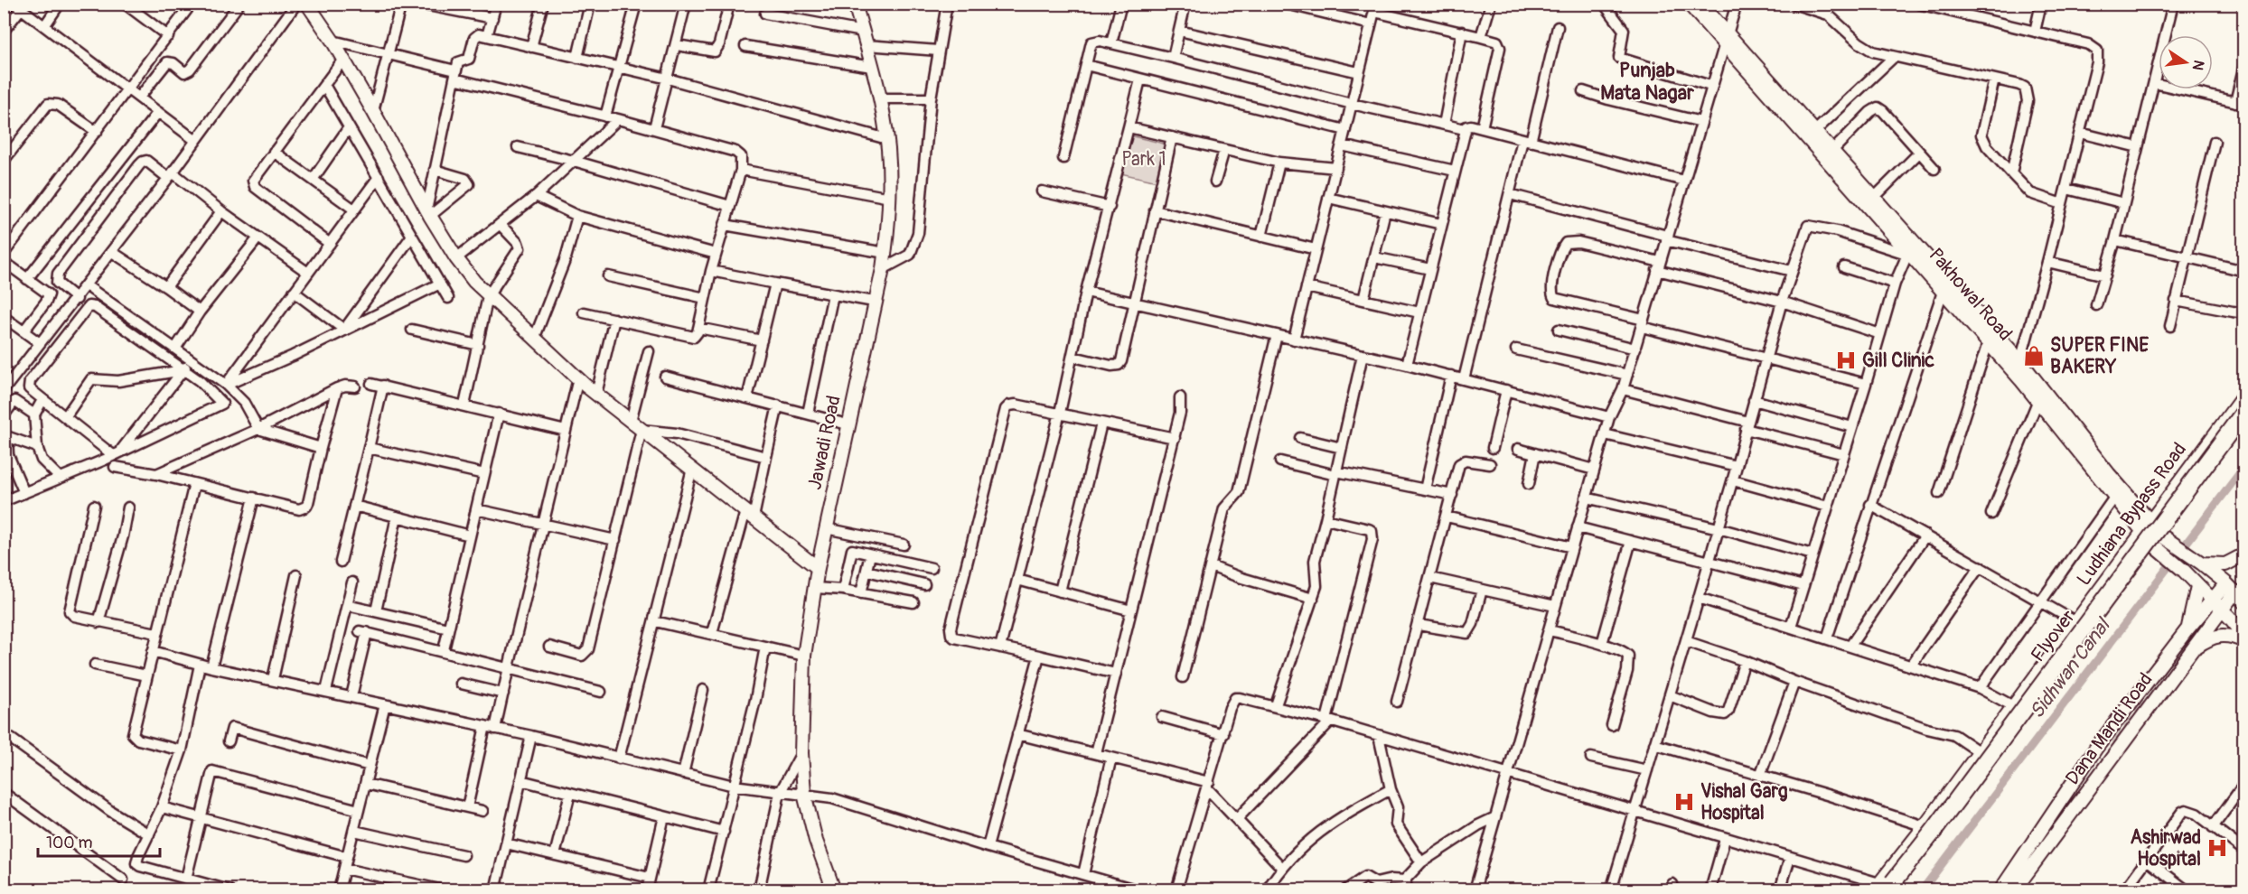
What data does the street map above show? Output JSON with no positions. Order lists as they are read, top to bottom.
{
  "streets": {
    "highway": ["Flyover"],
    "street": [
      "Pakhowal Road",
      "Jawadi Road",
      "Ludhiana Bypass Road",
      "Dana Mandi Road"
    ]
  },
  "crossings": [
    ["Pakhowal Road", "Ludhiana Bypass Road"],
    ["Pakhowal Road", "Dana Mandi Road"],
    ["Ludhiana Bypass Road", "Flyover"]
  ],
  "districts": ["Punjab Mata Nagar"],
  "water": ["Sidhwan Canal"],
  "parks": ["Park 1"],
  "places": {
    "shop": ["SUPER FINE BAKERY"],
    "hospital": ["Gill Clinic", "Vishal Garg Hospital", "Ashirwad Hospital"]
  },
  "scale_bar": "100 m",
  "north": "right"
}
